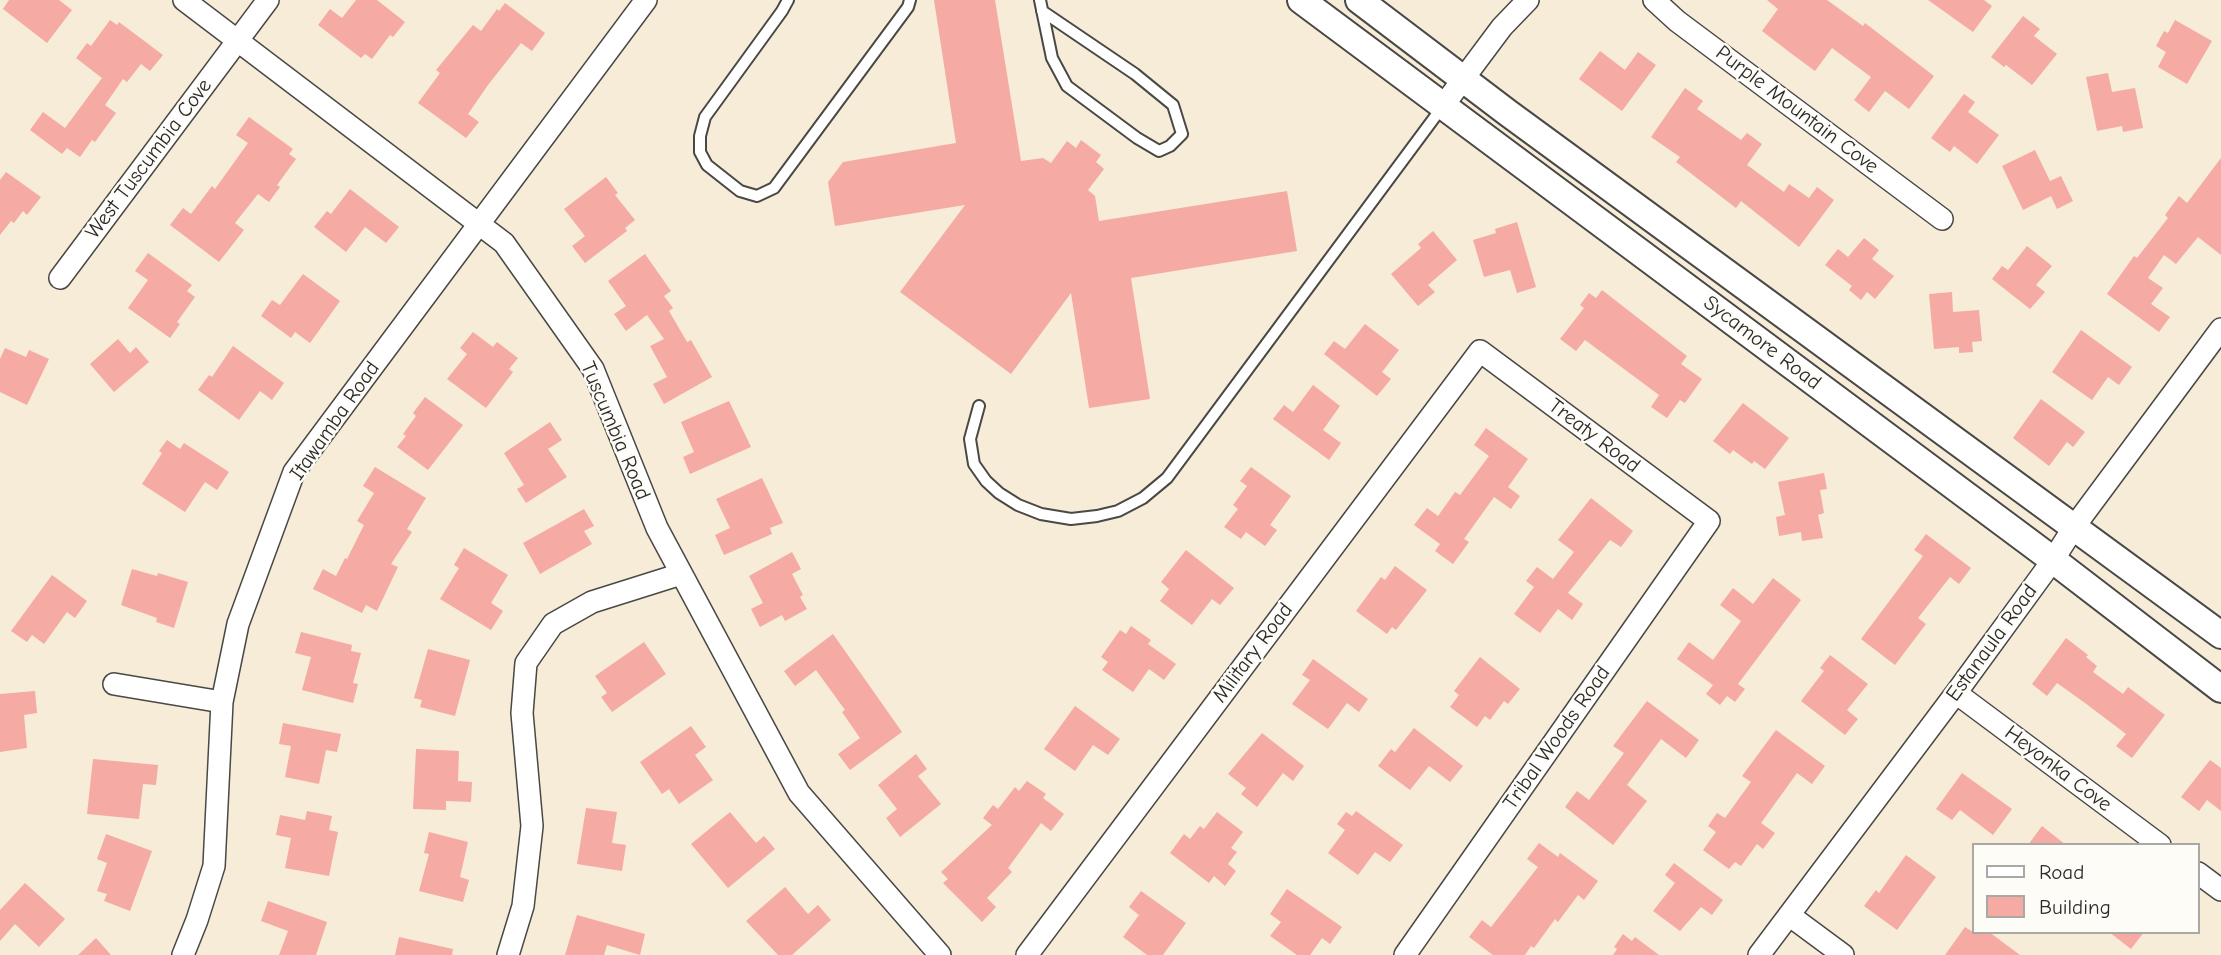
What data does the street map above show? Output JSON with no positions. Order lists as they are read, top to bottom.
{
  "streets": {
    "street": [
      "Purple Mountain Cove",
      "West Tuscumbia Cove",
      "Sycamore Road",
      "Itawamba Road",
      "Tuscumbia Road",
      "Treaty Road",
      "Estanaula Road",
      "Military Road",
      "Tribal Woods Road",
      "Heyonka Cove"
    ]
  },
  "crossings": [
    ["West Tuscumbia Cove", "Tuscumbia Road"],
    ["Sycamore Road", "Estanaula Road"],
    ["Itawamba Road", "Tuscumbia Road"],
    ["Treaty Road", "Military Road"],
    ["Treaty Road", "Tribal Woods Road"],
    ["Estanaula Road", "Heyonka Cove"]
  ],
  "legend": ["Road", "Building"]
}
